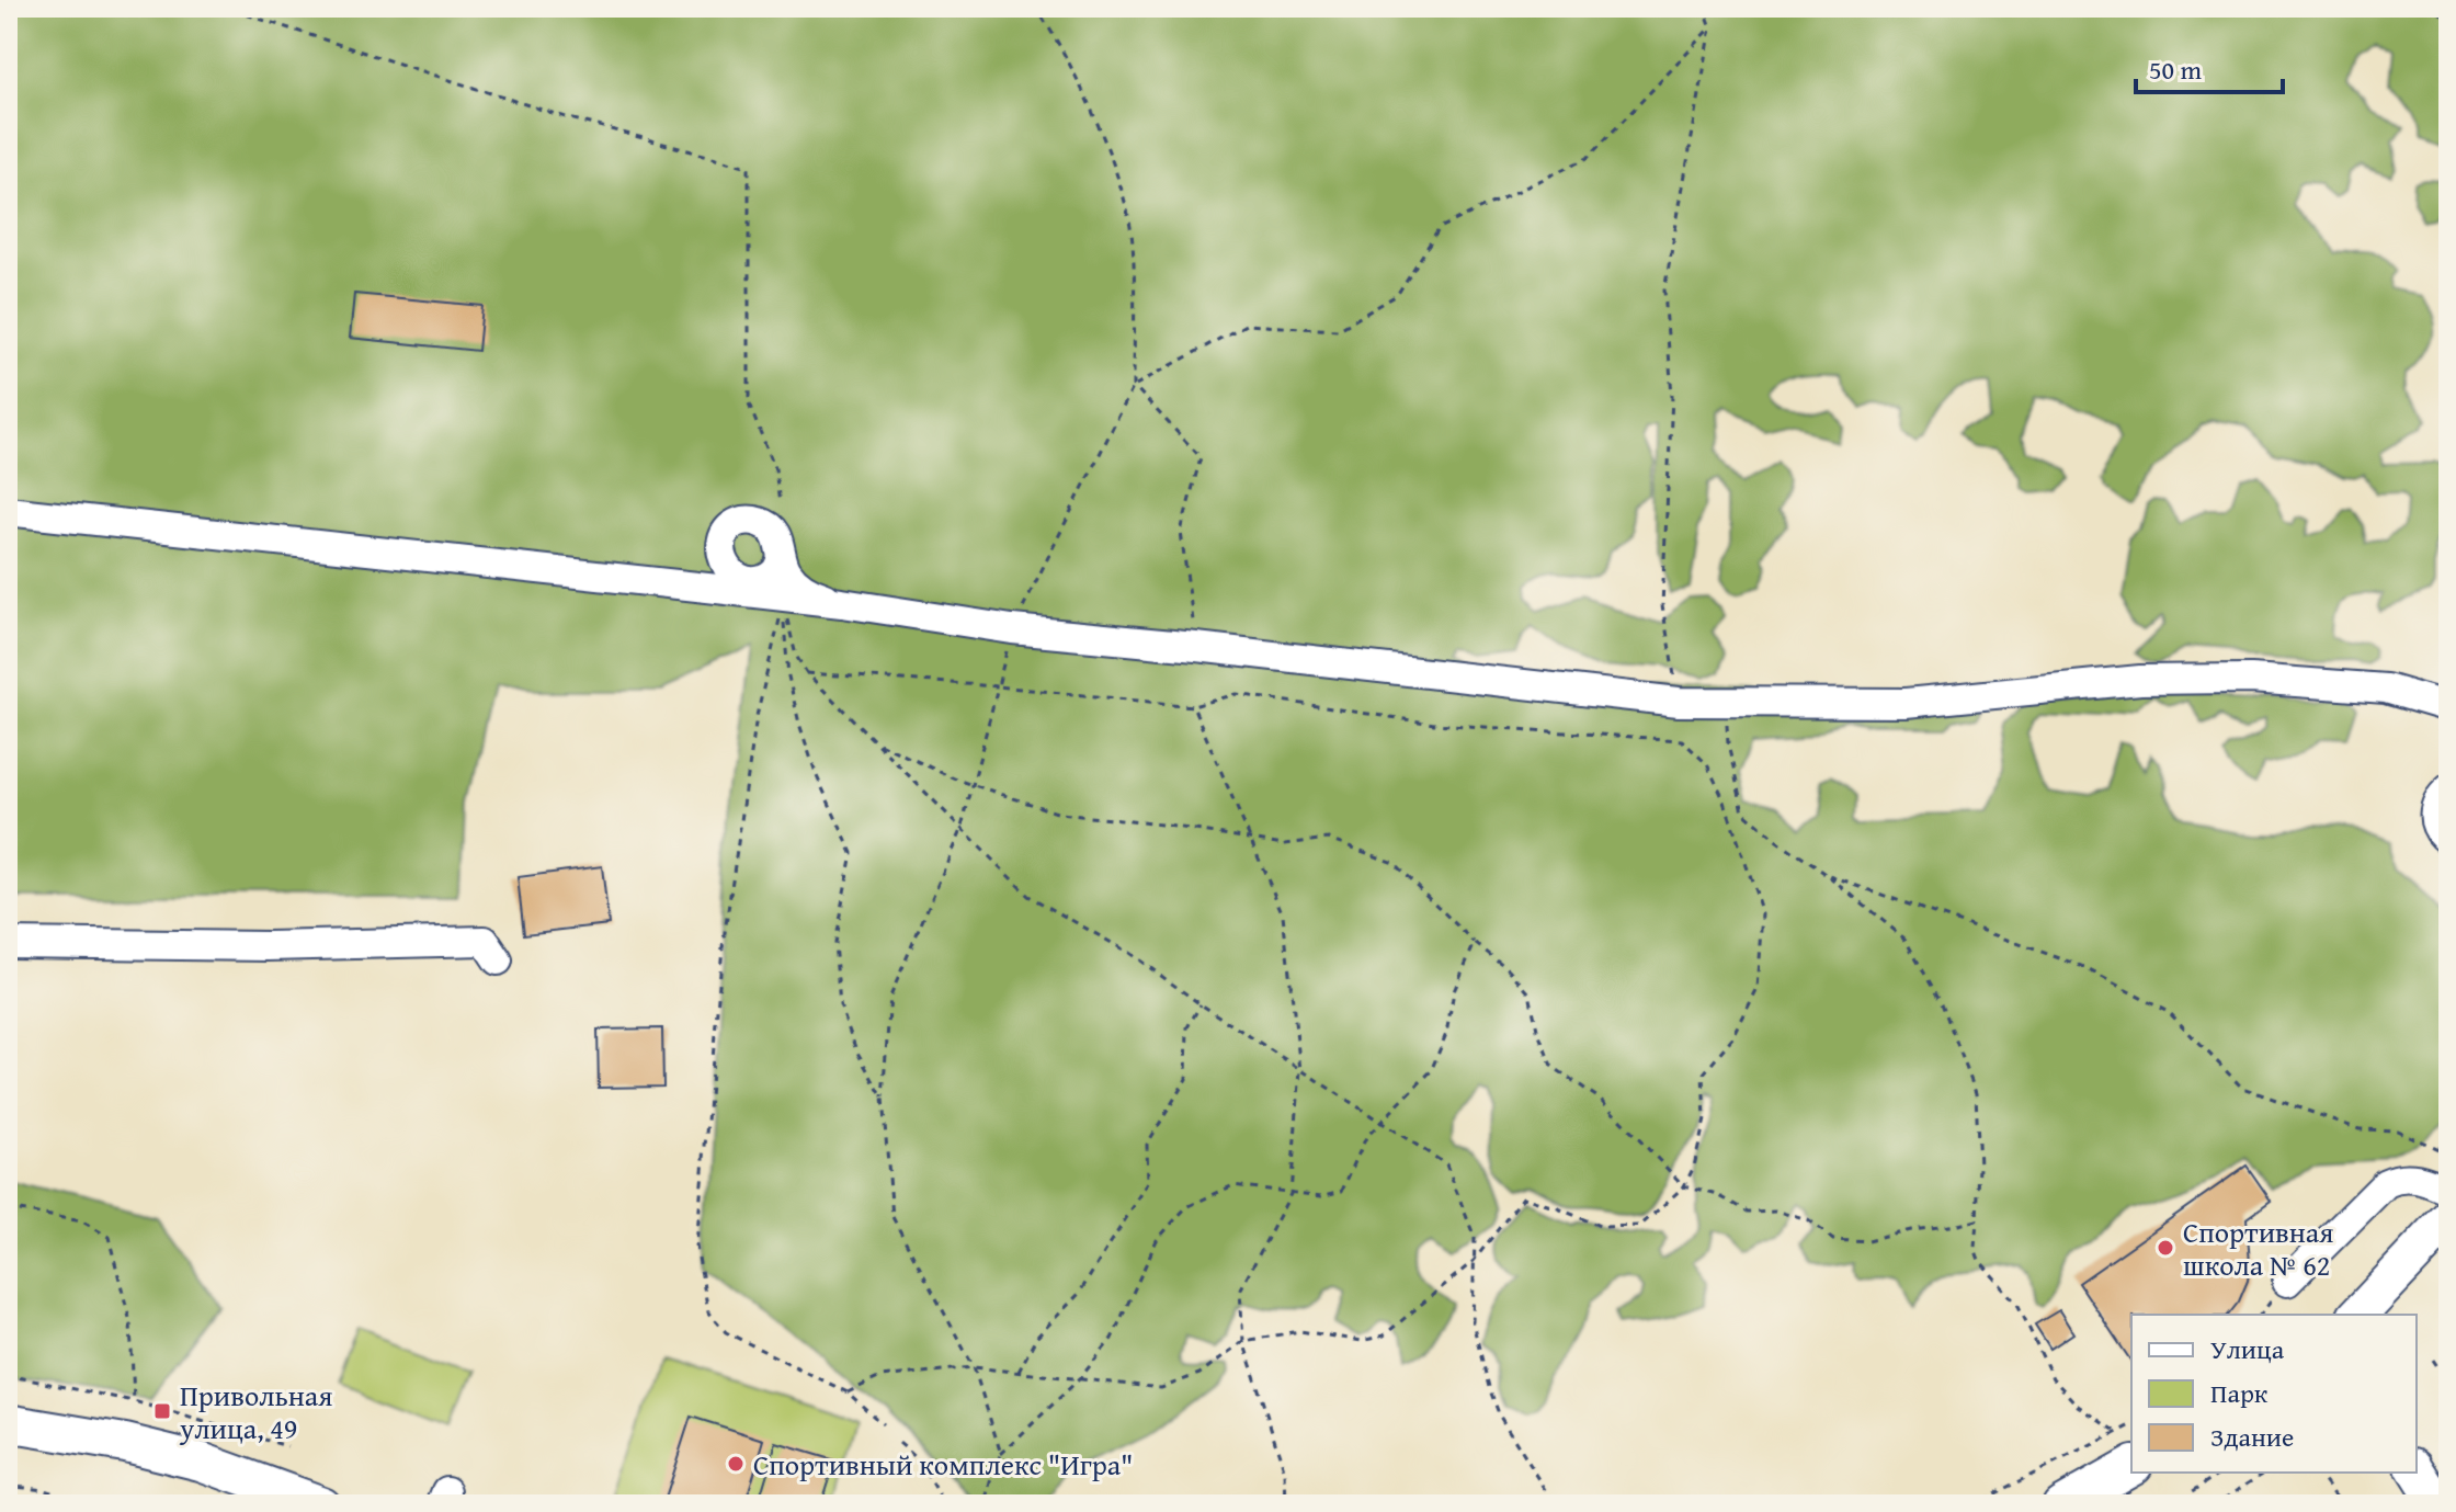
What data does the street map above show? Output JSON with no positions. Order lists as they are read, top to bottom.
{
  "places": {
    "other": ["Спортивная школа № 62", "Спортивный комплекс \"Игра\""],
    "transit": ["Привольная улица, 49"]
  },
  "legend": ["Улица", "Парк", "Здание"],
  "scale_bar": "50 m"
}
